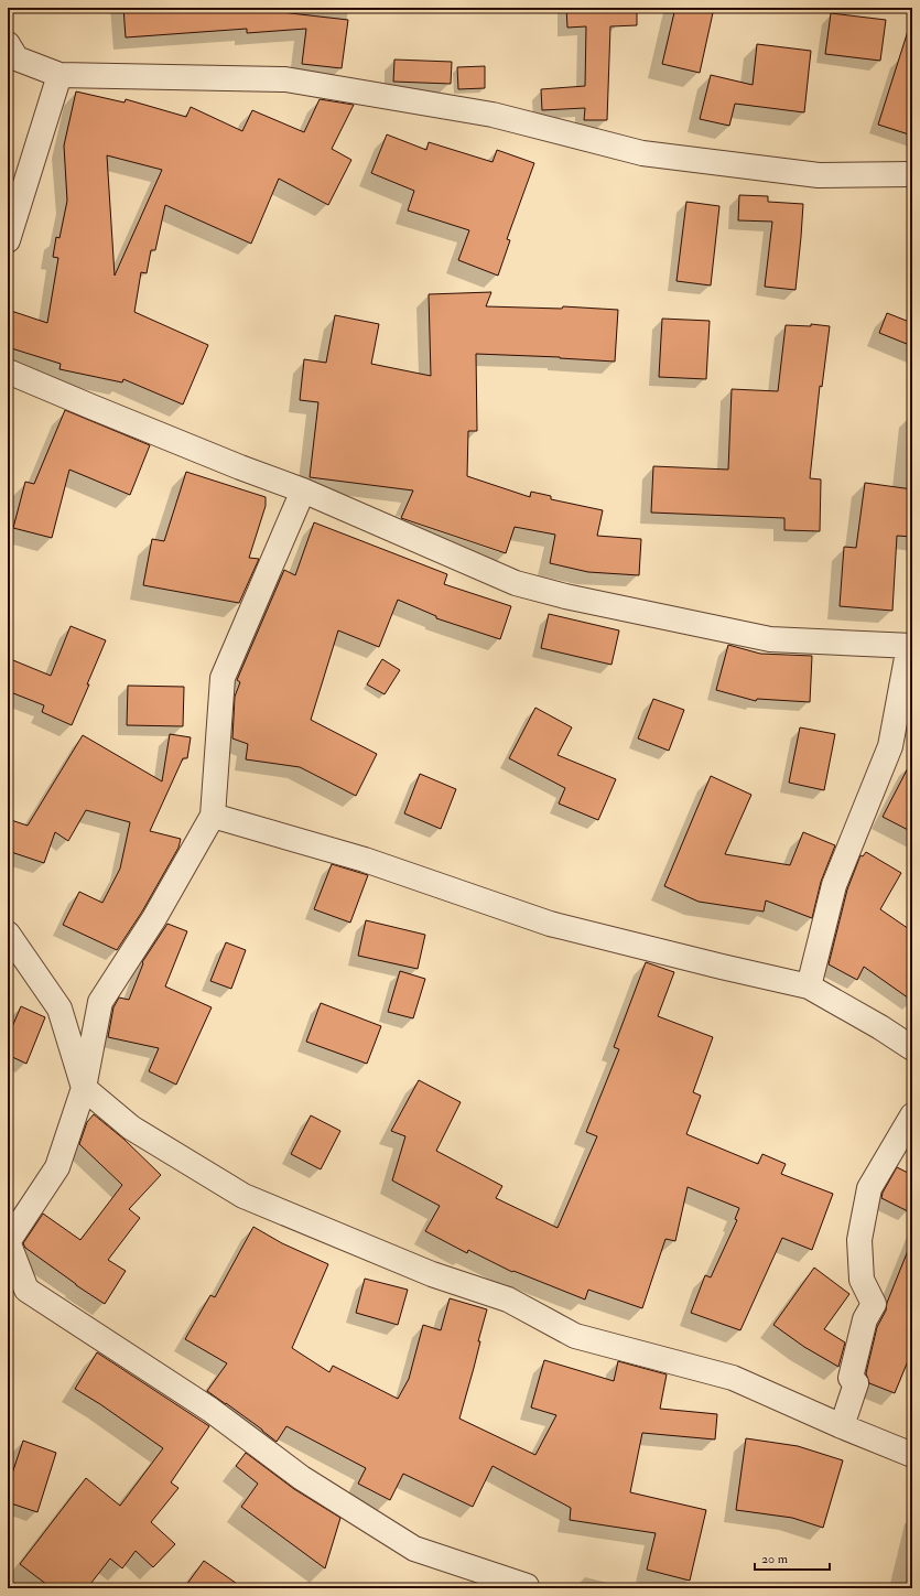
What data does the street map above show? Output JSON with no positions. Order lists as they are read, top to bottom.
{
  "scale_bar": "20 m"
}
